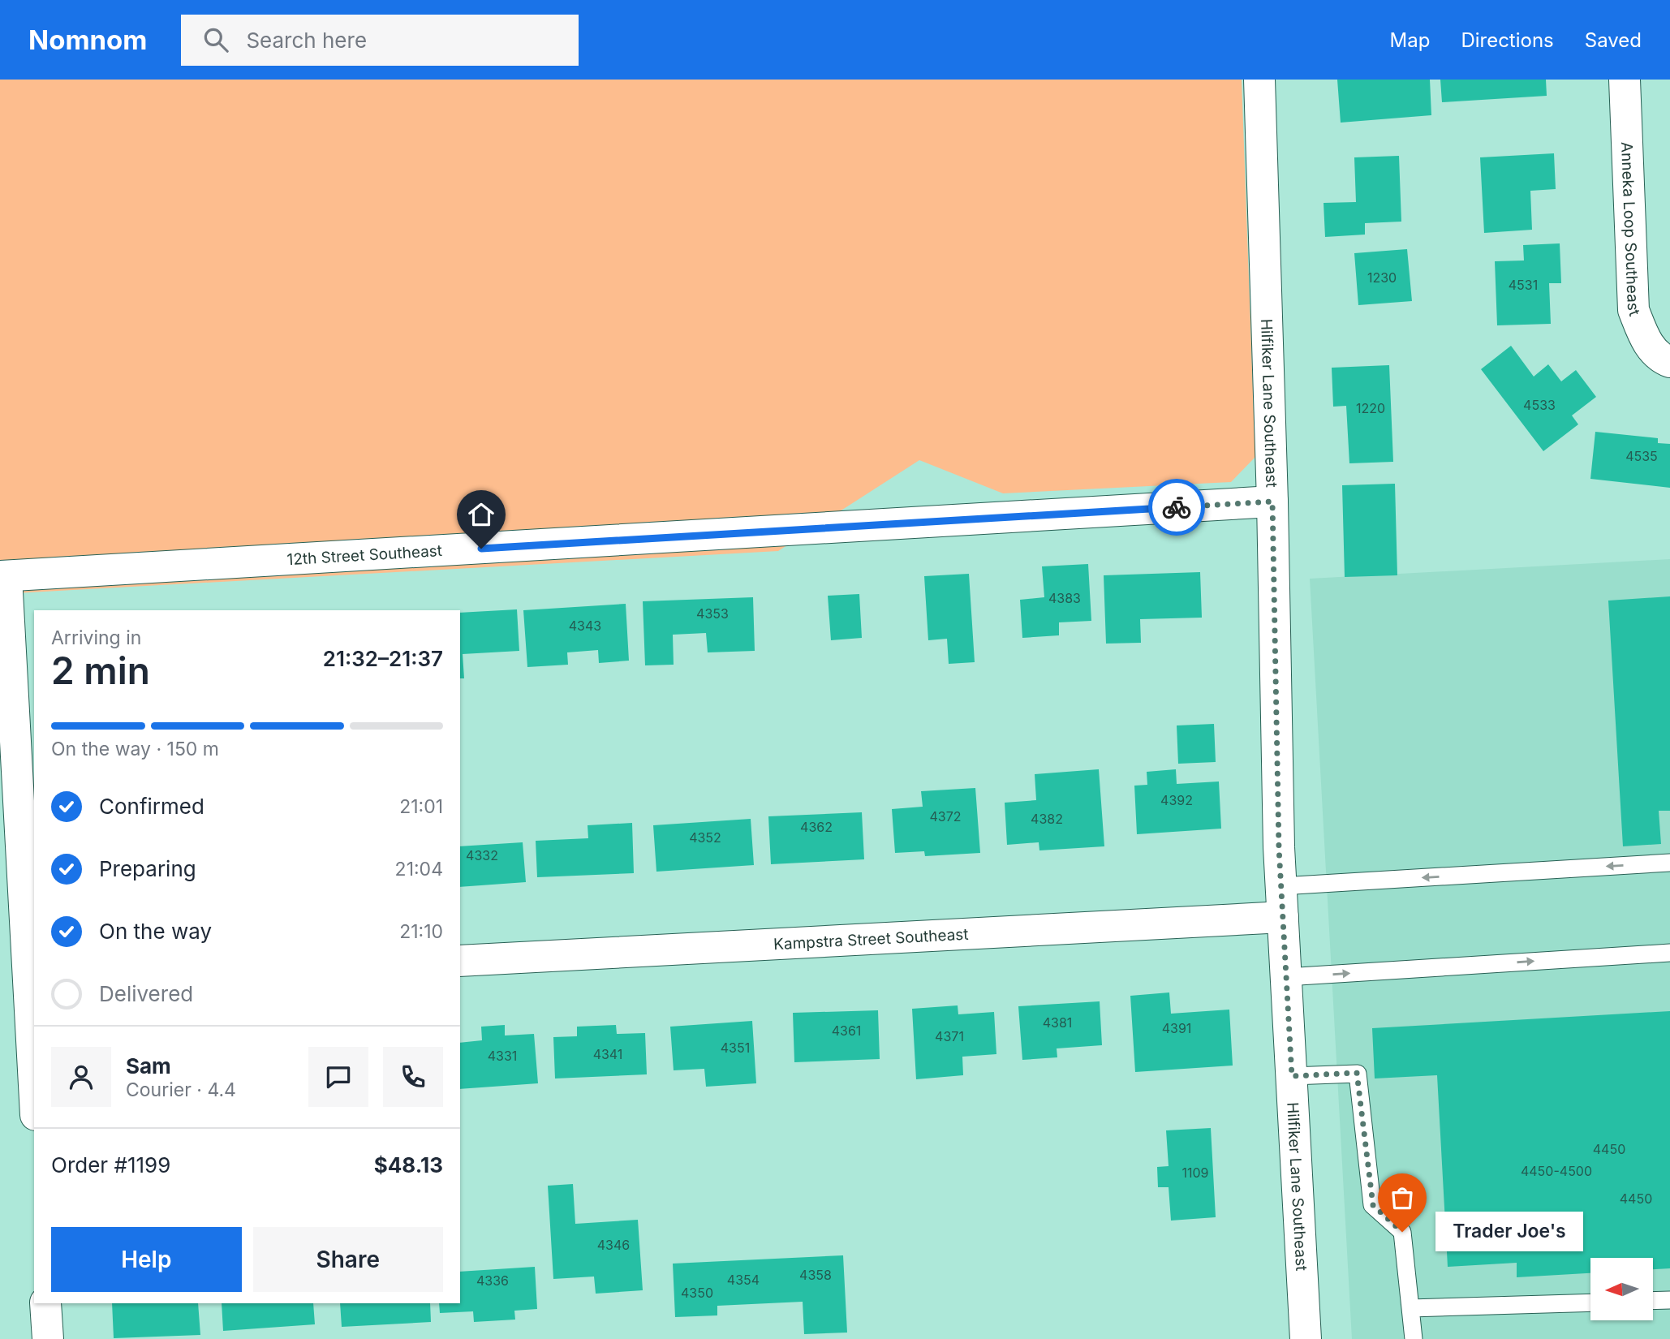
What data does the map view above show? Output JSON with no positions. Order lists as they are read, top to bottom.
{
  "streets": {
    "street": [
      "Anneka Loop Southeast",
      "Hilfiker Lane Southeast",
      "12th Street Southeast",
      "Kampstra Street Southeast"
    ]
  },
  "crossings": [
    ["Hilfiker Lane Southeast", "12th Street Southeast"],
    ["Hilfiker Lane Southeast", "Kampstra Street Southeast"]
  ],
  "places": ["Trader Joe's"],
  "house_numbers": [
    "1230",
    "4531",
    "4533",
    "1220",
    "4535",
    "4383",
    "4353",
    "4343",
    "4392",
    "4372",
    "4382",
    "4362",
    "4352",
    "4332",
    "4381",
    "4391",
    "4361",
    "4371",
    "4351",
    "4341",
    "4331",
    "4450",
    "4450-4500",
    "1109",
    "4450",
    "4346",
    "4358",
    "4354",
    "4336",
    "4350"
  ],
  "north": "left",
  "page": {
    "header": "Nomnom",
    "search": "Search here",
    "nav": ["Map", "Directions", "Saved"],
    "heading": ["2 min", "Arriving in", "21:32–21:37"],
    "panel": [
      "Sam",
      "Courier · 4.4",
      "Order #1199",
      "$48.13"
    ],
    "bar": "On the way · 150 m",
    "list": [
      ["Confirmed", "21:01"],
      ["Preparing", "21:04"],
      ["On the way", "21:10"],
      "Delivered"
    ],
    "bubble": "Trader Joe's",
    "buttons": ["Help", "Share"]
  }
}
